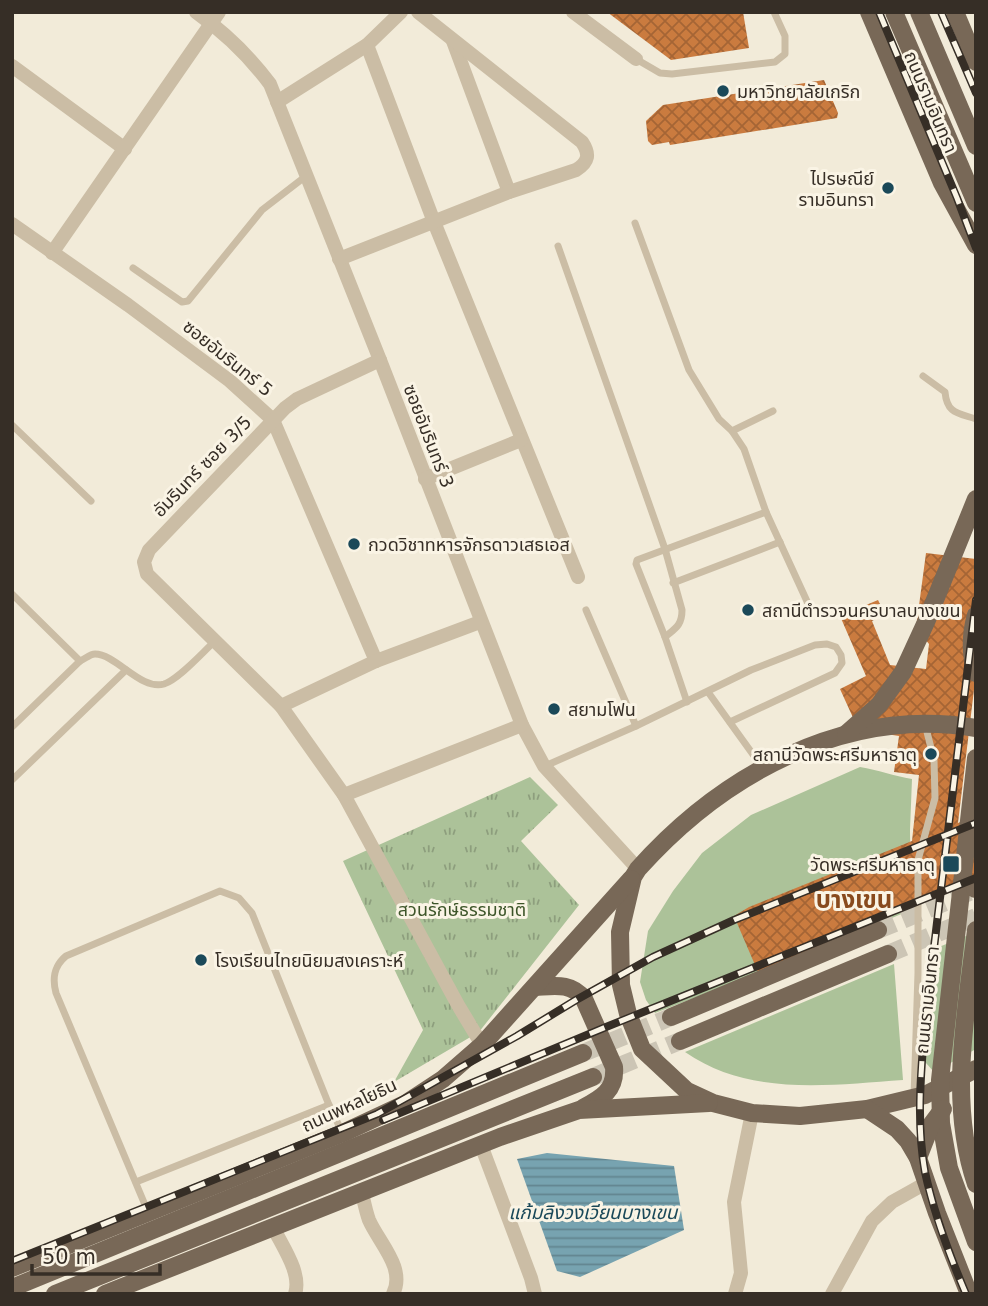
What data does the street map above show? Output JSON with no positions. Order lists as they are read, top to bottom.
{
  "streets": {
    "main road": ["ถนนรามอินทรา", "ถนนพหลโยธิน"],
    "street": ["ซอยอัมรินทร์ 5", "ซอยอัมรินทร์ 3", "อัมรินทร์ ซอย 3/5"]
  },
  "crossings": [
    ["ซอยอัมรินทร์ 5", "อัมรินทร์ ซอย 3/5"],
    ["ซอยอัมรินทร์ 3", "อัมรินทร์ ซอย 3/5"],
    ["ซอยอัมรินทร์ 3", "ถนนพหลโยธิน"]
  ],
  "districts": ["บางเขน"],
  "water": ["แก้มลิงวงเวียนบางเขน"],
  "parks": ["สวนรักษ์ธรรมชาติ"],
  "places": {
    "other": [
      "มหาวิทยาลัยเกริก",
      "ไปรษณีย์ รามอินทรา",
      "กวดวิชาทหารจักรดาวเสธเอส",
      "สถานีตำรวจนครบาลบางเขน",
      "สยามโฟน",
      "สถานีวัดพระศรีมหาธาตุ",
      "โรงเรียนไทยนิยมสงเคราะห์"
    ],
    "transit": ["วัดพระศรีมหาธาตุ"]
  },
  "scale_bar": "50 m"
}
